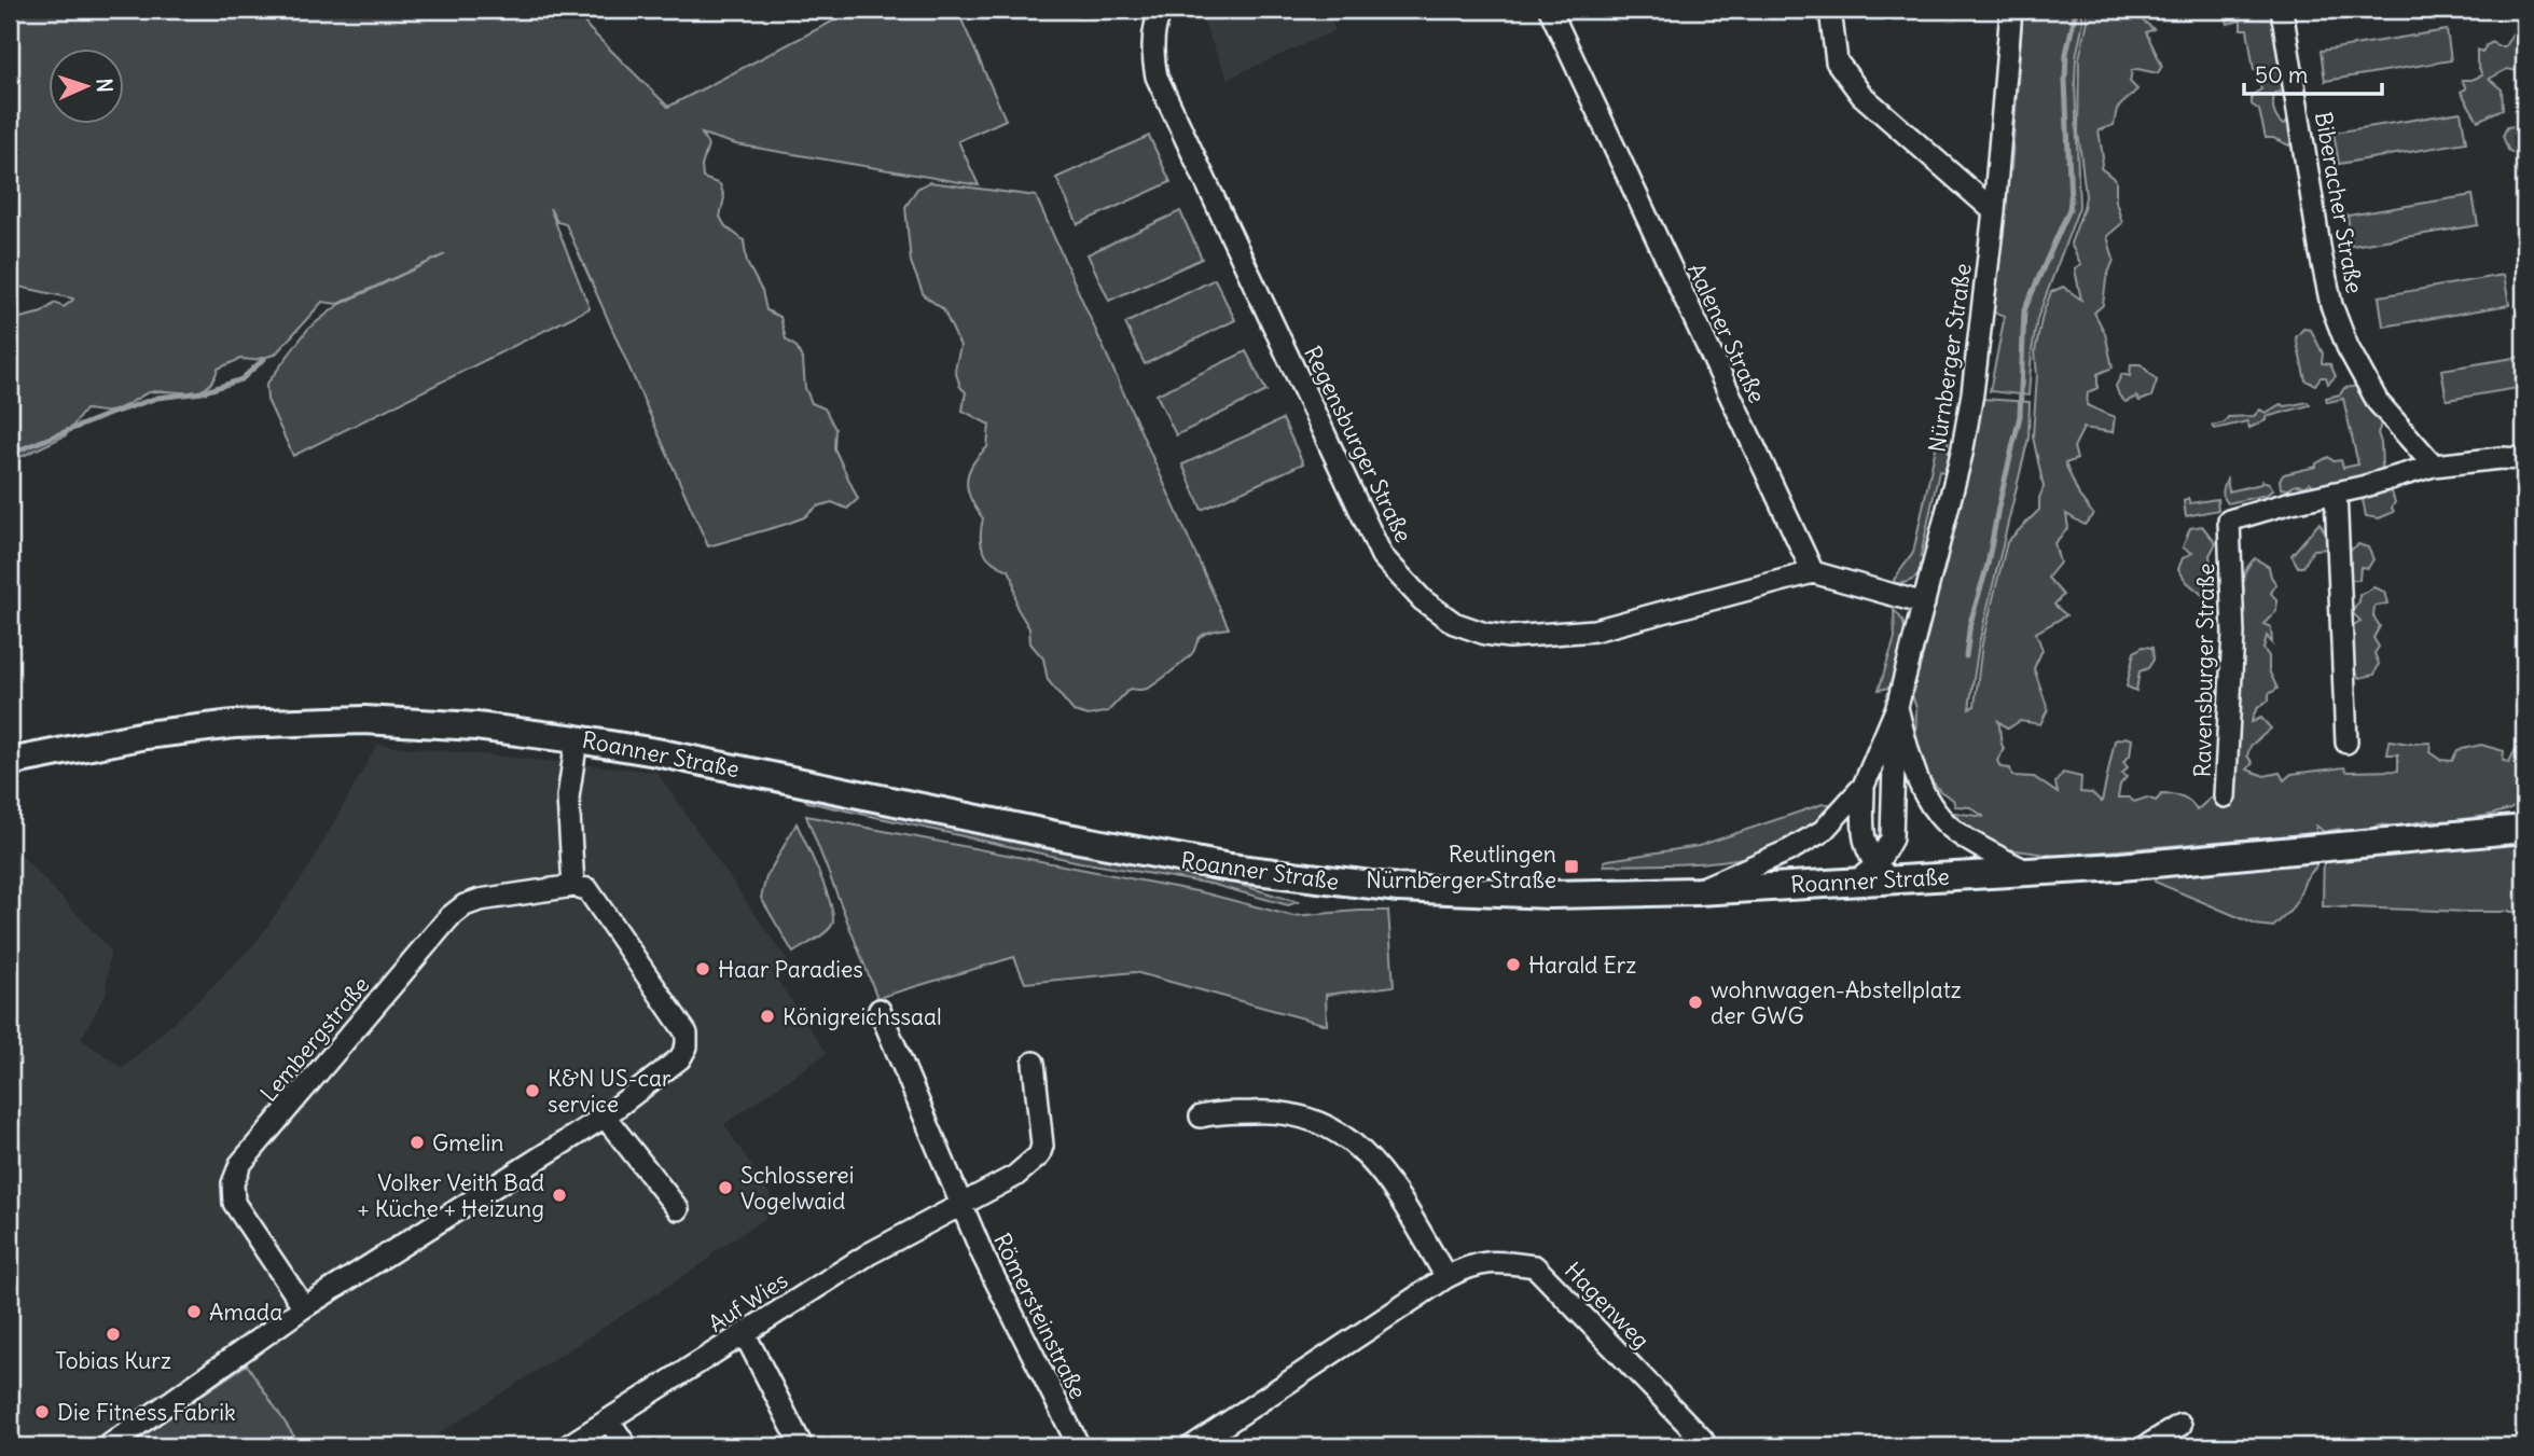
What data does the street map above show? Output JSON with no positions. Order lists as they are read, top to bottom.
{
  "streets": {
    "street": [
      "Biberacher Straße",
      "Aalener Straße",
      "Nürnberger Straße",
      "Regensburger Straße",
      "Ravensburger Straße",
      "Roanner Straße",
      "Lembergstraße",
      "Auf Wies",
      "Hagenweg",
      "Römersteinstraße"
    ]
  },
  "crossings": [
    ["Biberacher Straße", "Ravensburger Straße"],
    ["Aalener Straße", "Regensburger Straße"],
    ["Nürnberger Straße", "Roanner Straße"],
    ["Auf Wies", "Römersteinstraße"]
  ],
  "places": {
    "transit": ["Reutlingen Nürnberger Straße"],
    "other": [
      "Harald Erz",
      "Haar Paradies",
      "wohnwagen-Abstellplatz der GWG",
      "Königreichssaal",
      "K&N US-car service",
      "Gmelin",
      "Schlosserei Vogelwaid",
      "Volker Veith Bad + Küche + Heizung",
      "Amada",
      "Tobias Kurz",
      "Die Fitness Fabrik"
    ]
  },
  "scale_bar": "50 m",
  "north": "right"
}
